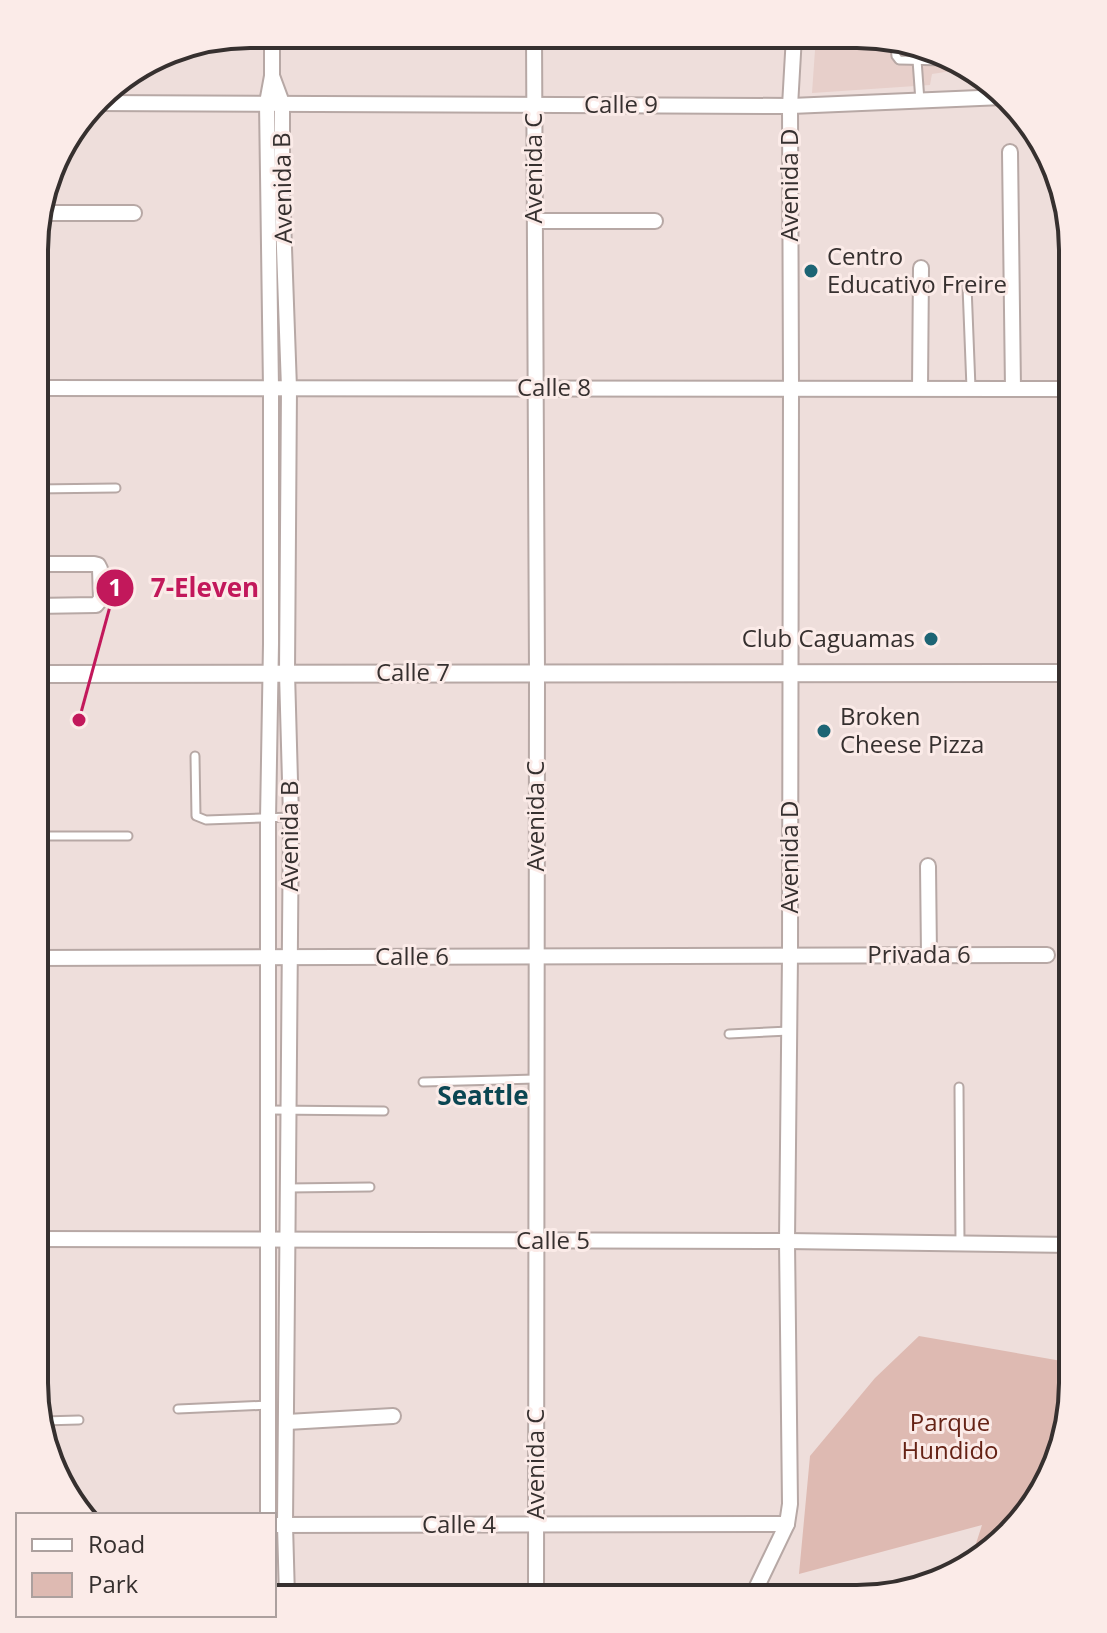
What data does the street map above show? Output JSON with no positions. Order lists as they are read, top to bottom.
{
  "streets": {
    "street": [
      "Calle 9",
      "Avenida C",
      "Avenida D",
      "Avenida B",
      "Calle 8",
      "Calle 7",
      "Privada 6",
      "Calle 6",
      "Calle 5",
      "Calle 4"
    ]
  },
  "crossings": [
    ["Calle 9", "Avenida C"],
    ["Calle 9", "Avenida D"],
    ["Calle 9", "Avenida B"],
    ["Avenida C", "Calle 8"],
    ["Avenida C", "Calle 7"],
    ["Avenida C", "Calle 6"],
    ["Avenida C", "Calle 5"],
    ["Avenida C", "Calle 4"],
    ["Avenida D", "Calle 8"],
    ["Avenida D", "Calle 7"],
    ["Avenida D", "Privada 6"],
    ["Avenida D", "Calle 6"],
    ["Avenida D", "Calle 5"],
    ["Avenida D", "Calle 4"],
    ["Avenida B", "Calle 8"],
    ["Avenida B", "Calle 7"],
    ["Avenida B", "Calle 6"],
    ["Avenida B", "Calle 5"],
    ["Avenida B", "Calle 4"],
    ["Privada 6", "Calle 6"]
  ],
  "districts": ["Seattle"],
  "parks": ["Parque Hundido"],
  "places": [
    "Centro Educativo Freire",
    "Club Caguamas",
    "7-Eleven",
    "Broken Cheese Pizza"
  ],
  "legend": ["Road", "Park"]
}
